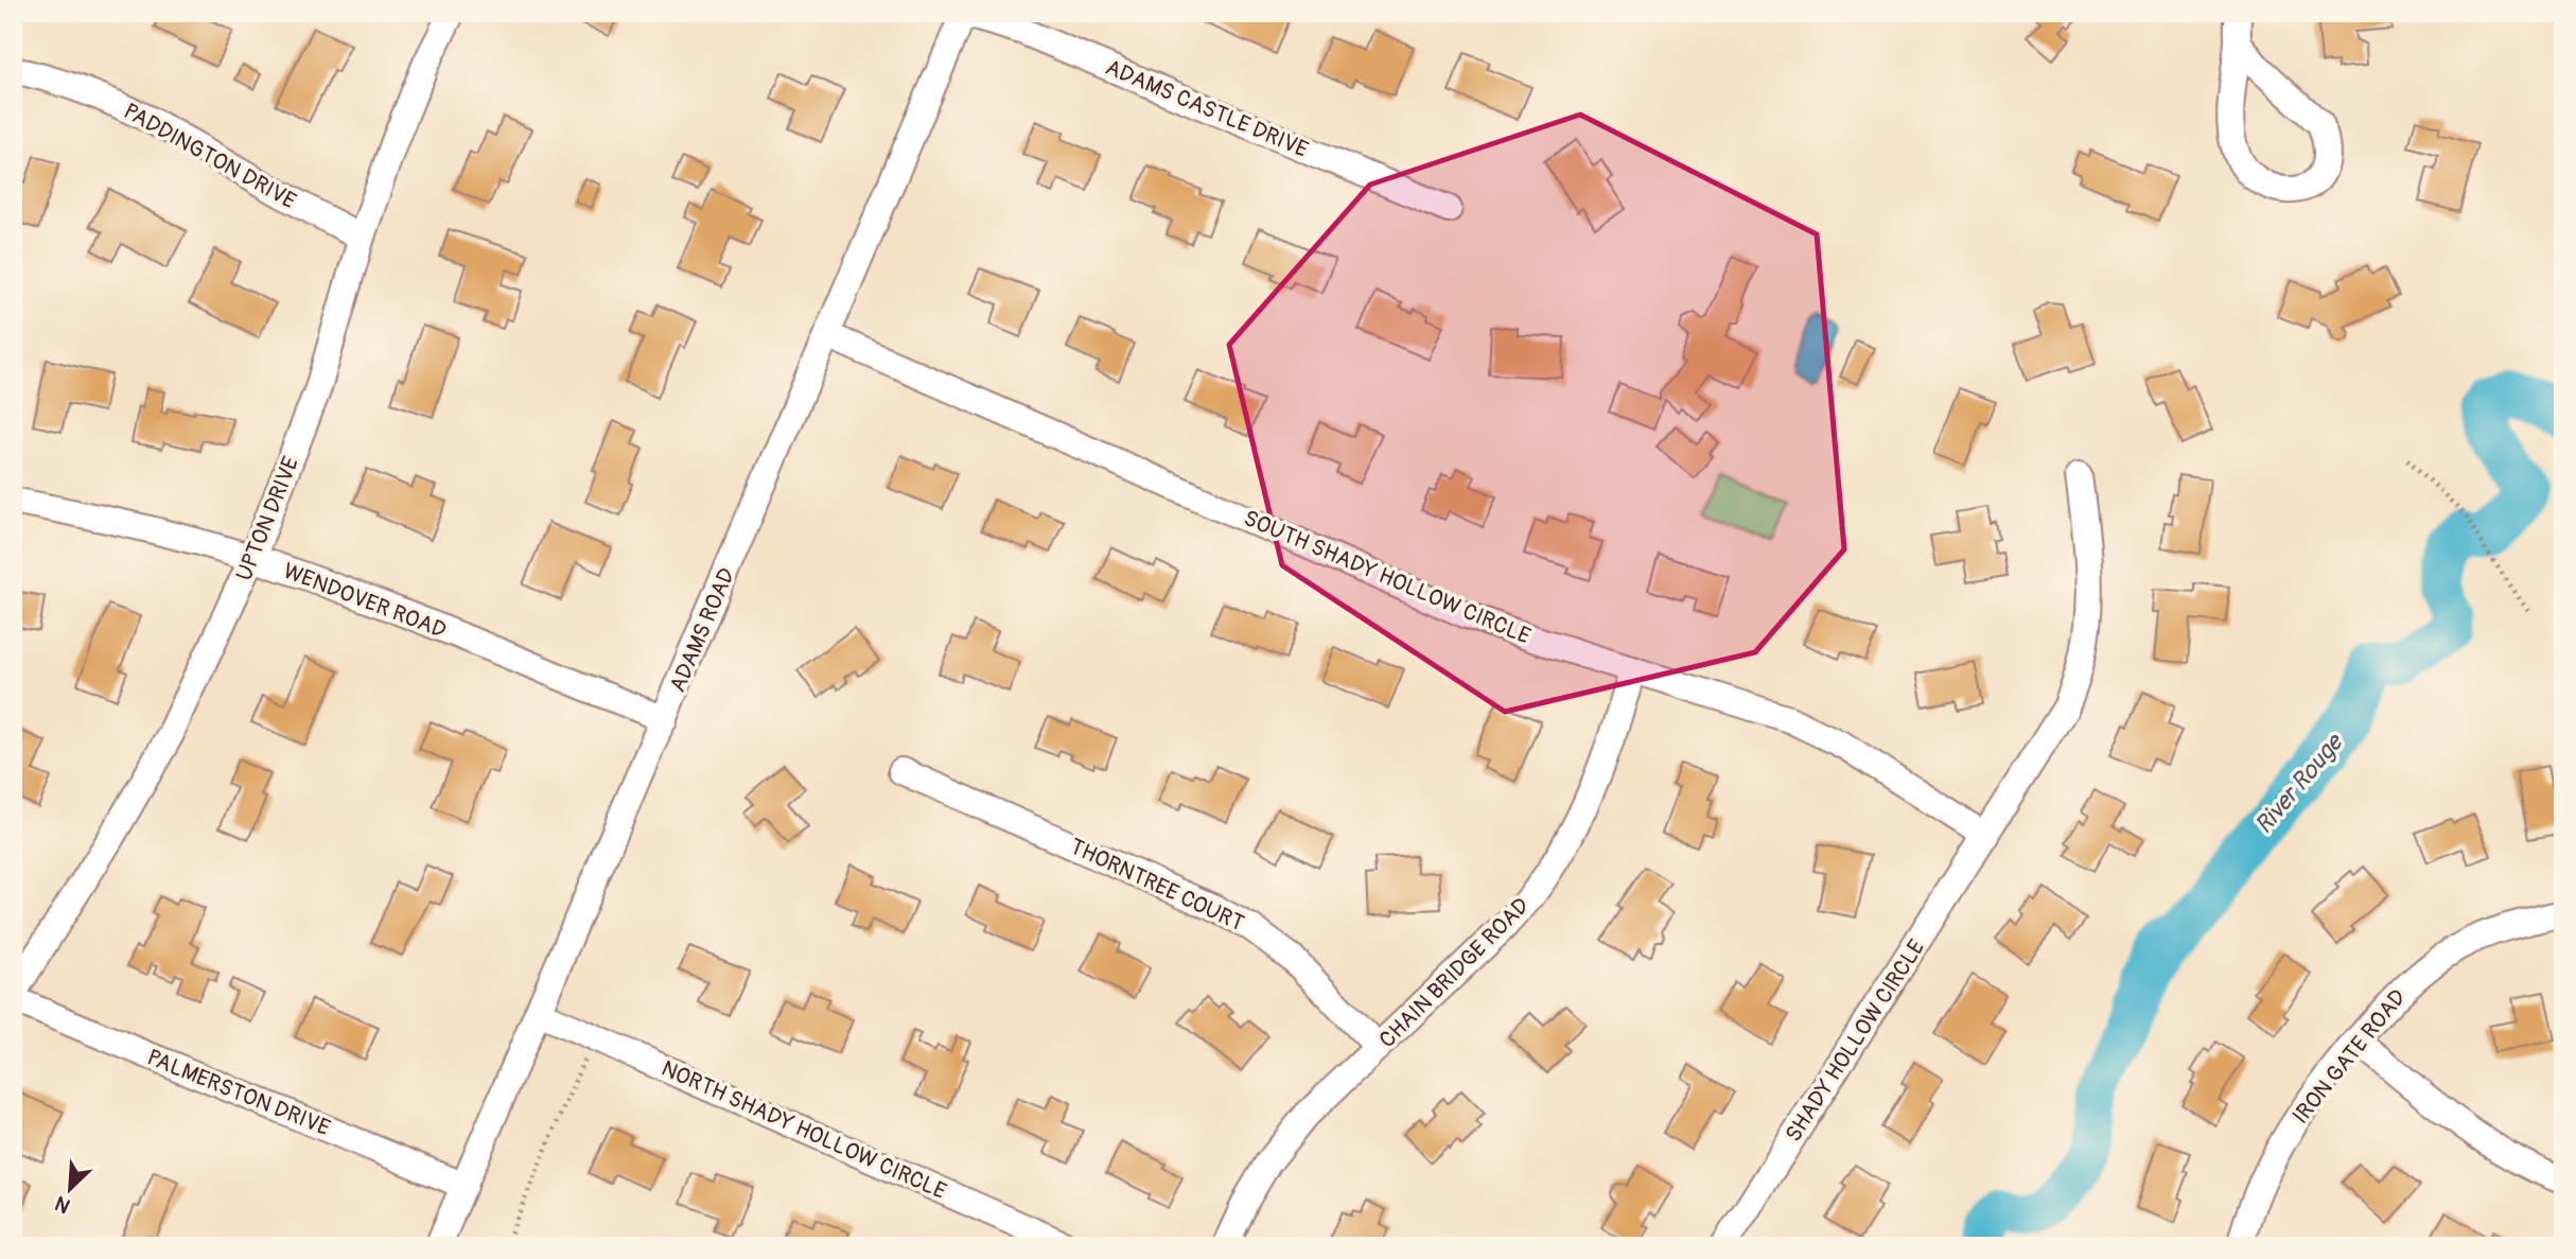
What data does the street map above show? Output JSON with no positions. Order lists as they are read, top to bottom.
{
  "streets": {
    "street": [
      "ADAMS CASTLE DRIVE",
      "PADDINGTON DRIVE",
      "UPTON DRIVE",
      "SOUTH SHADY HOLLOW CIRCLE",
      "WENDOVER ROAD",
      "ADAMS ROAD",
      "THORNTREE COURT",
      "CHAIN BRIDGE ROAD",
      "SHADY HOLLOW CIRCLE",
      "IRON GATE ROAD",
      "PALMERSTON DRIVE",
      "NORTH SHADY HOLLOW CIRCLE"
    ]
  },
  "crossings": [
    ["ADAMS CASTLE DRIVE", "ADAMS ROAD"],
    ["PADDINGTON DRIVE", "UPTON DRIVE"],
    ["UPTON DRIVE", "WENDOVER ROAD"],
    ["UPTON DRIVE", "PALMERSTON DRIVE"],
    ["SOUTH SHADY HOLLOW CIRCLE", "ADAMS ROAD"],
    ["SOUTH SHADY HOLLOW CIRCLE", "CHAIN BRIDGE ROAD"],
    ["SOUTH SHADY HOLLOW CIRCLE", "SHADY HOLLOW CIRCLE"],
    ["WENDOVER ROAD", "ADAMS ROAD"],
    ["ADAMS ROAD", "PALMERSTON DRIVE"],
    ["ADAMS ROAD", "NORTH SHADY HOLLOW CIRCLE"],
    ["THORNTREE COURT", "CHAIN BRIDGE ROAD"]
  ],
  "water": ["River Rouge"],
  "north": "bottom left"
}
